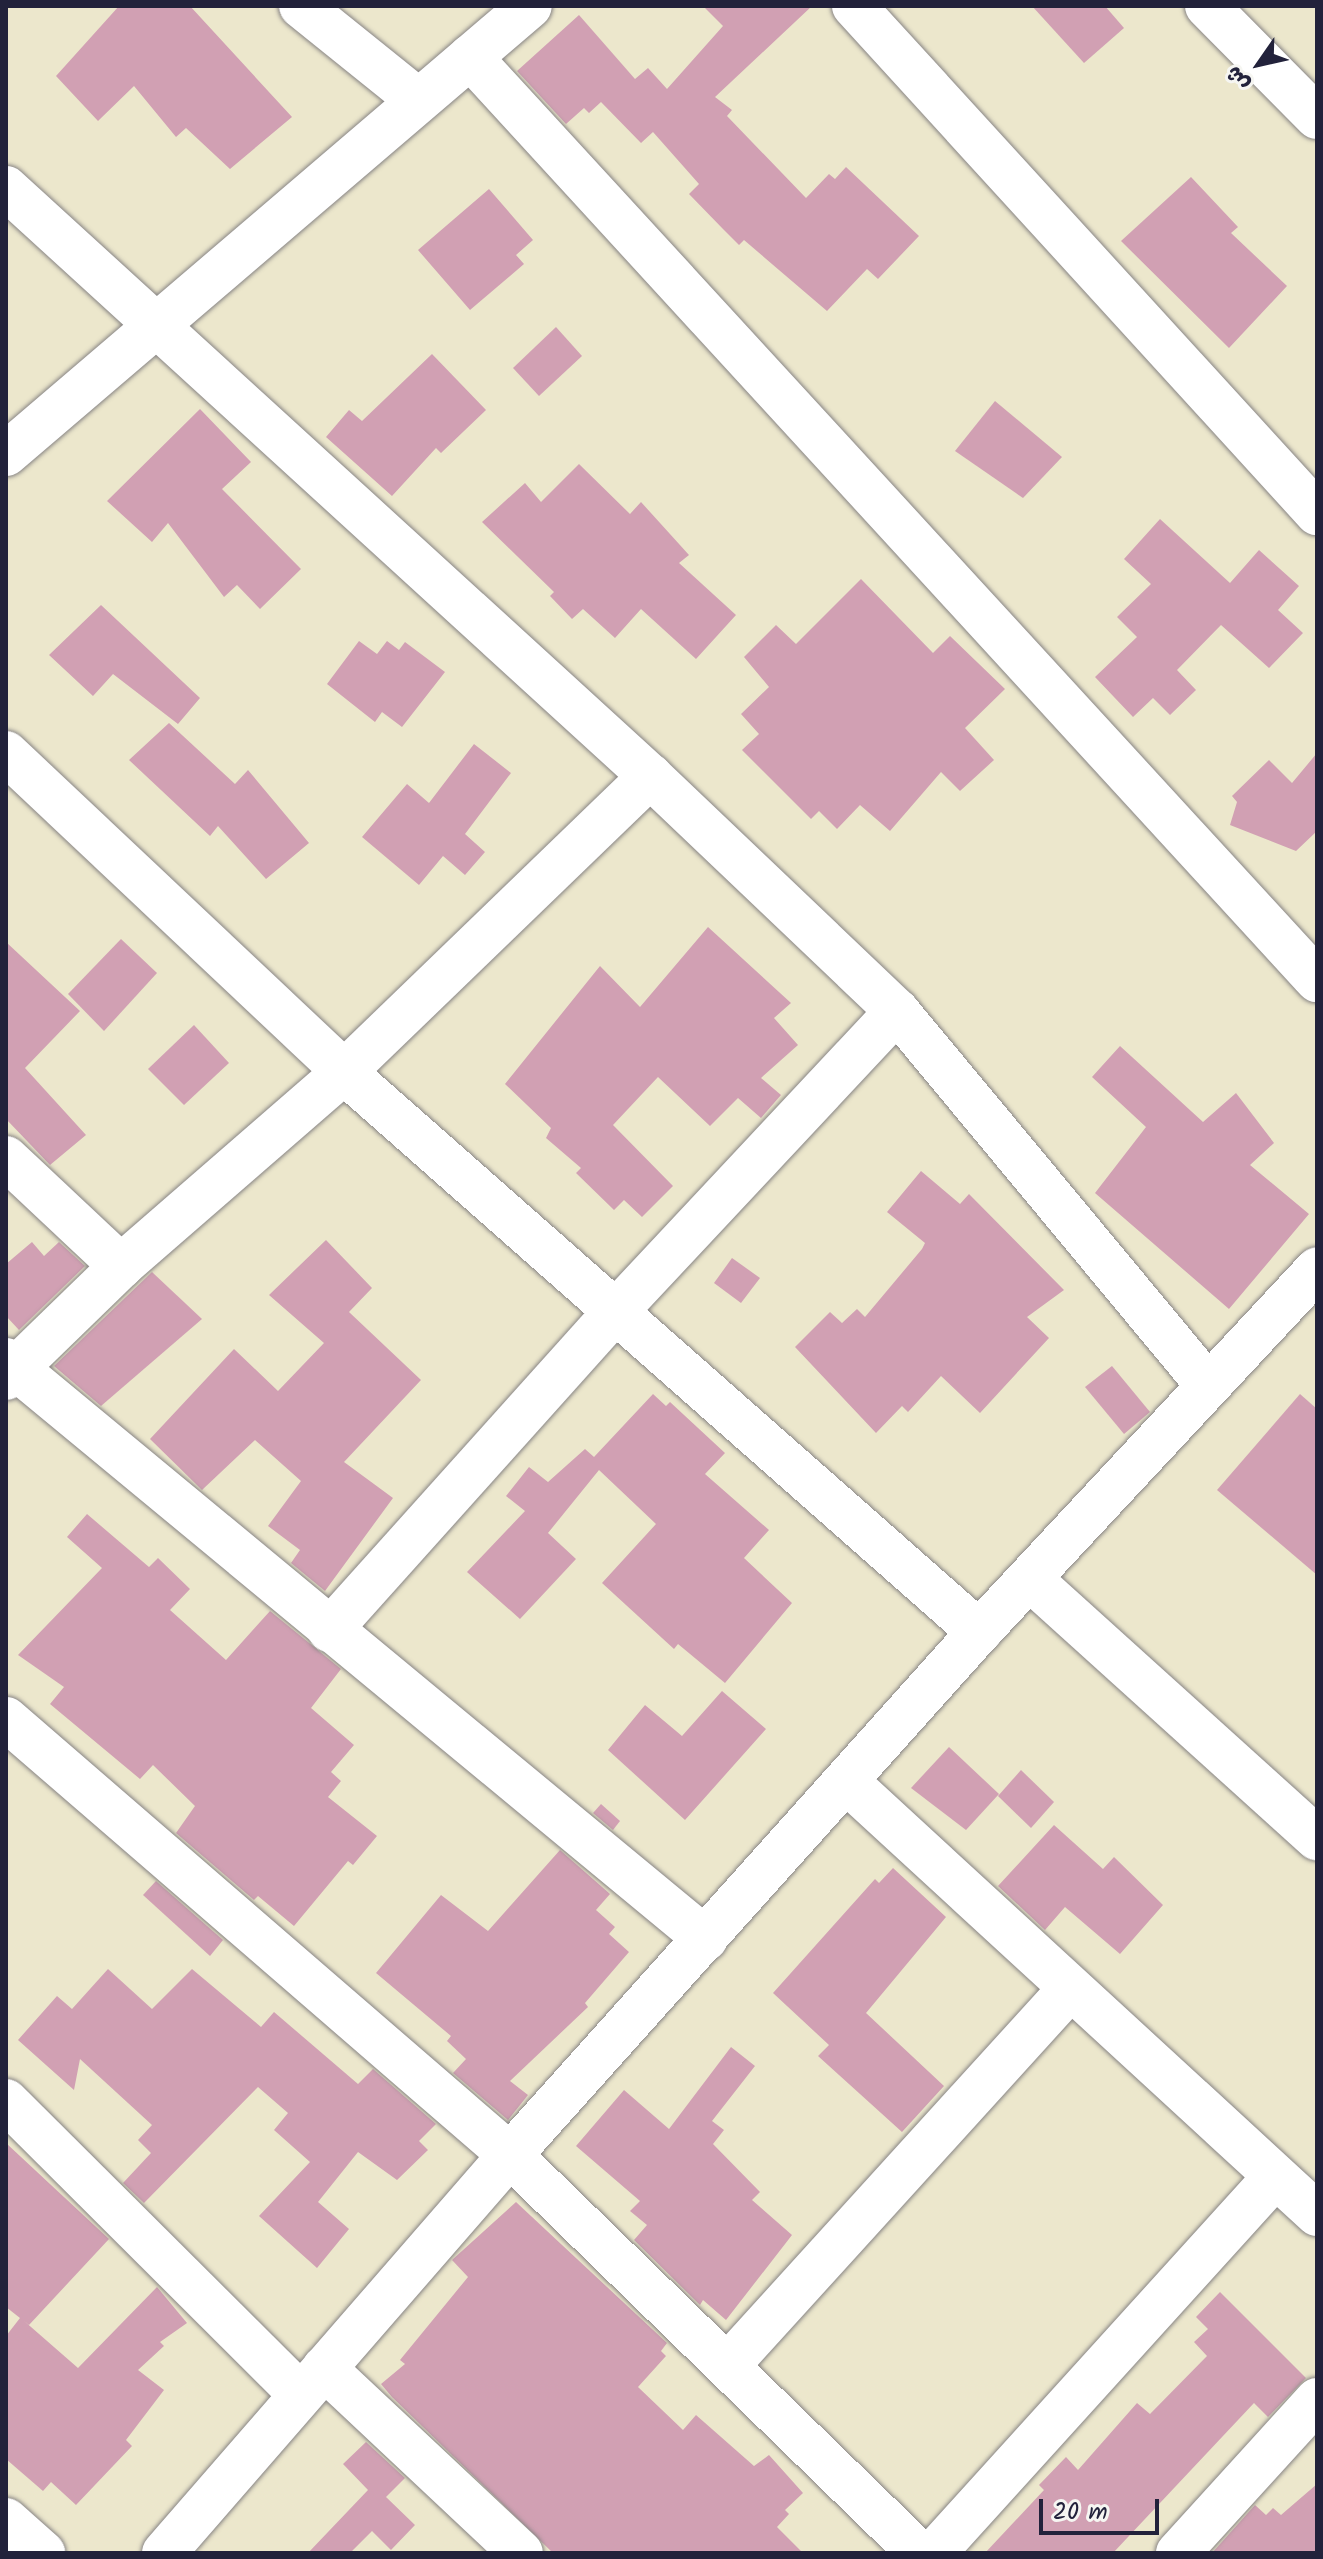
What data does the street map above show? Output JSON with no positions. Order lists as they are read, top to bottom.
{
  "scale_bar": "20 m",
  "north": "bottom left"
}
